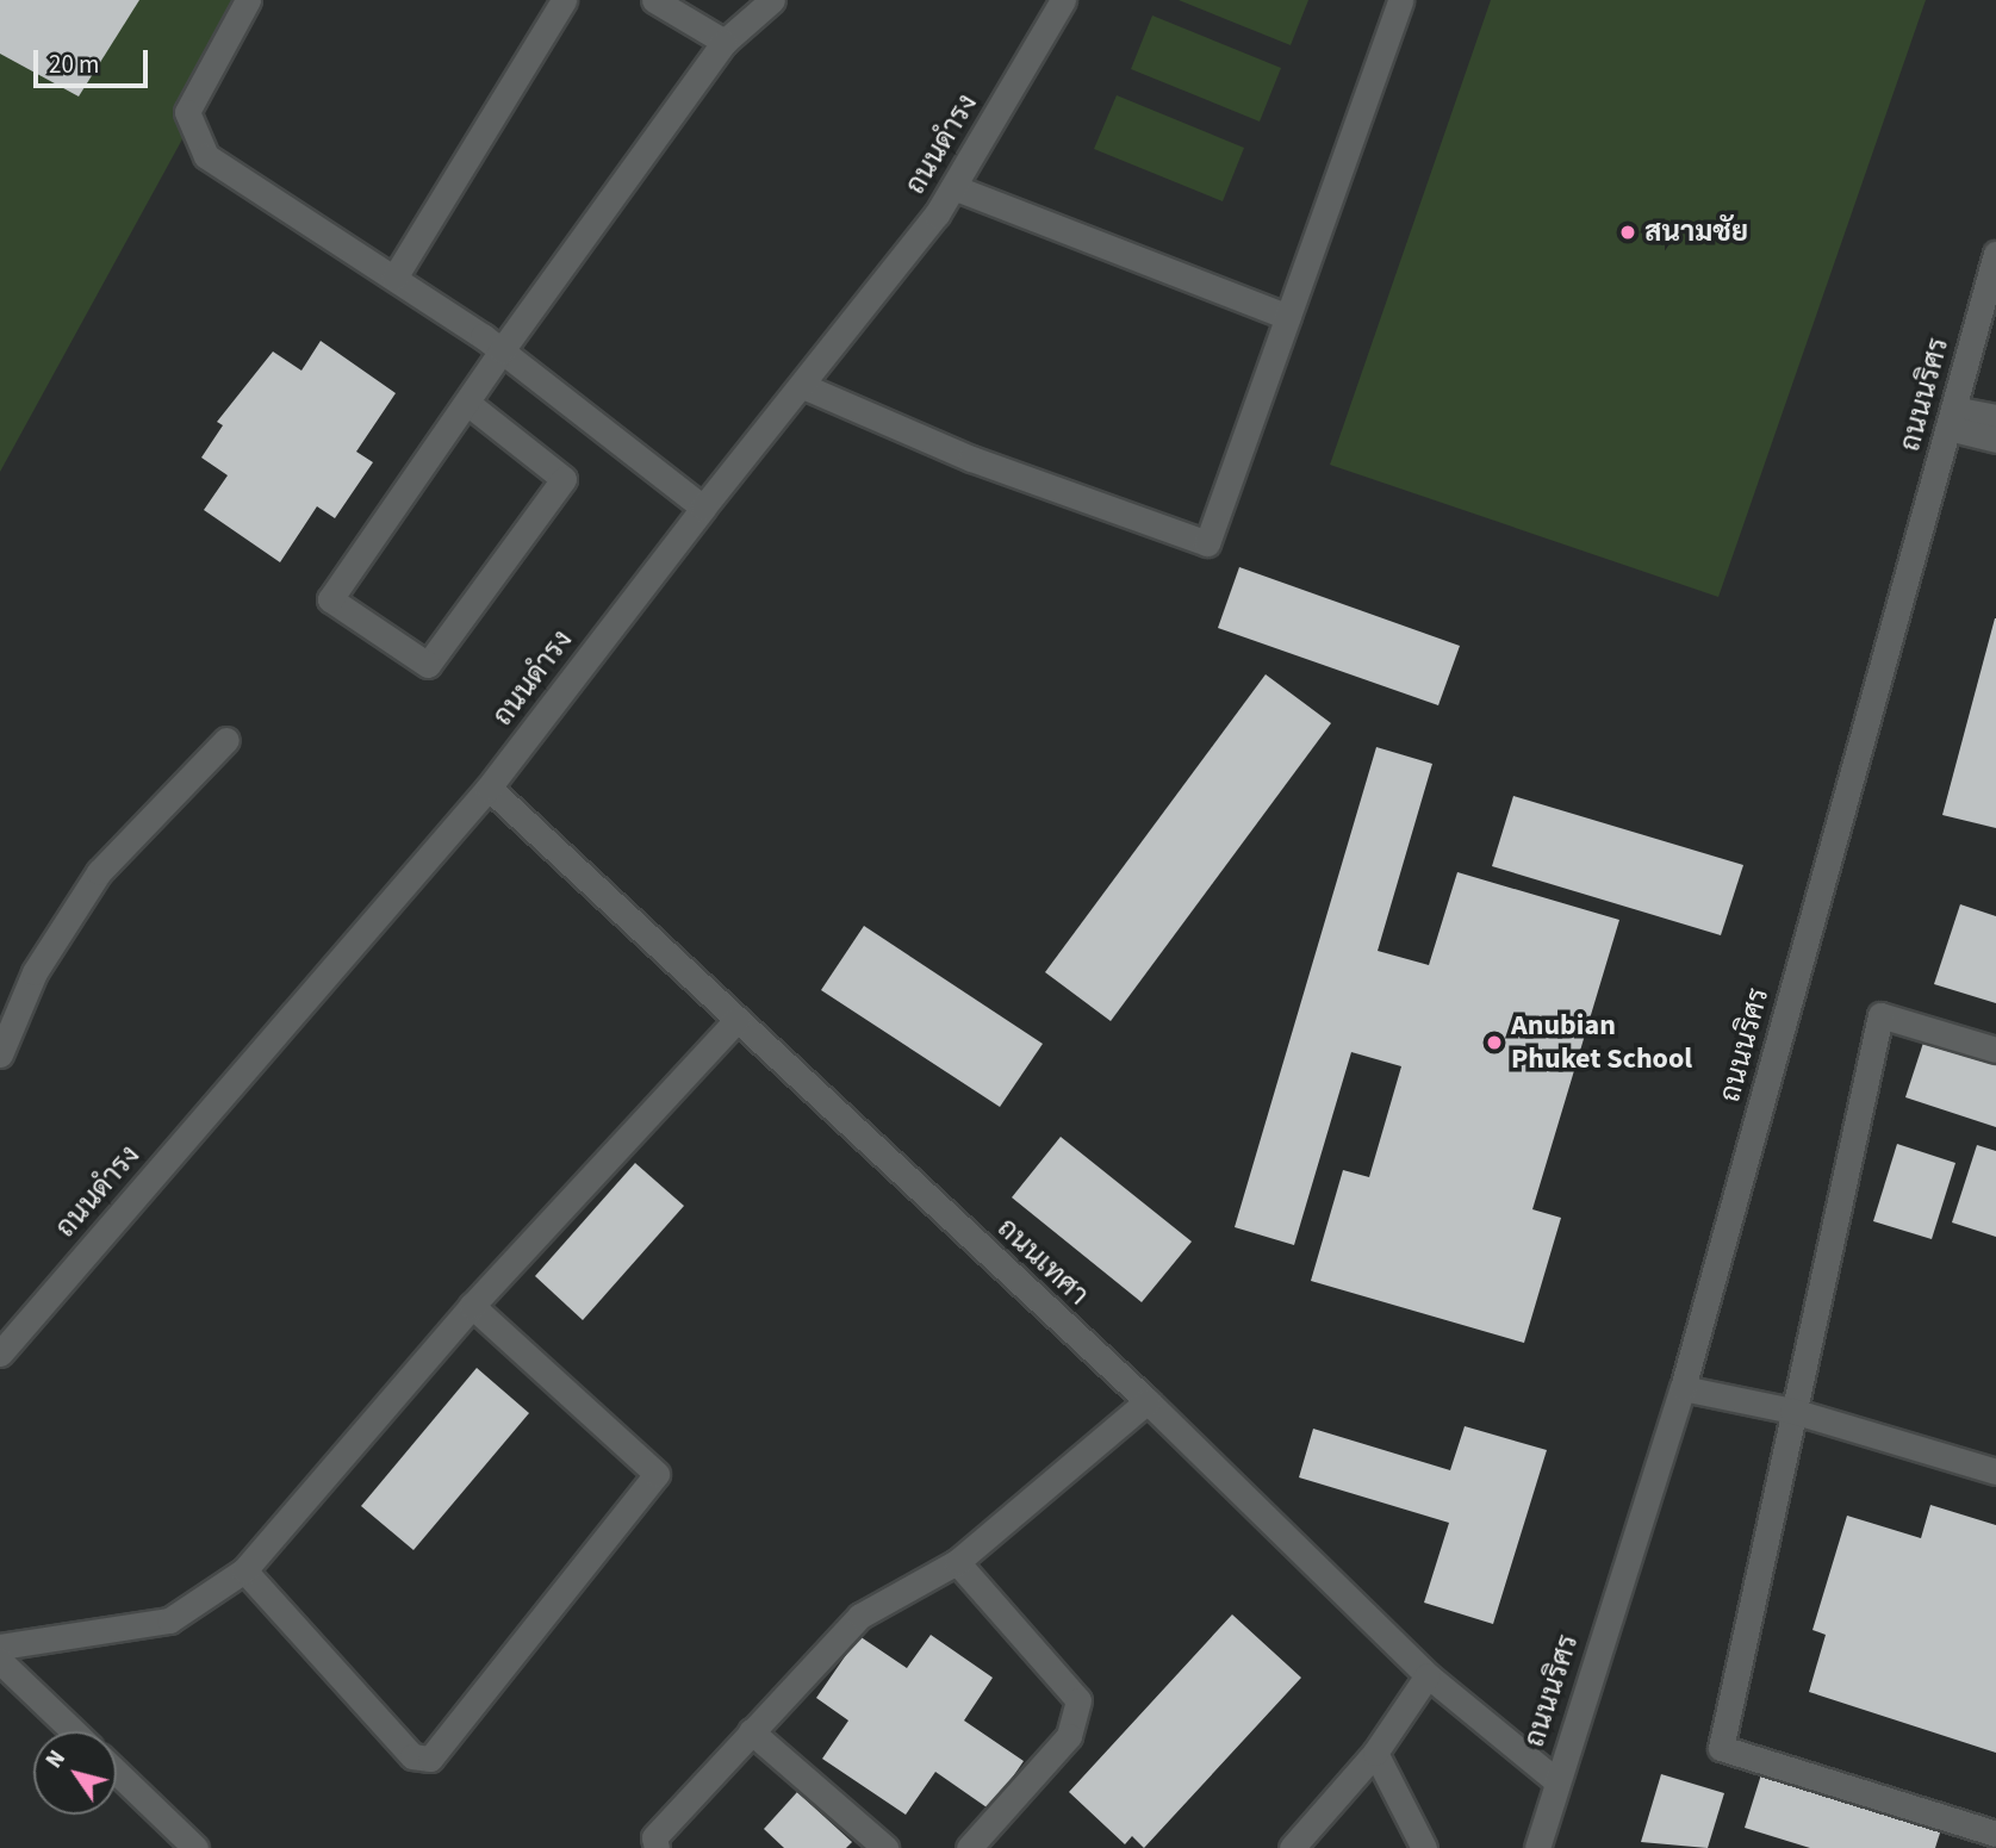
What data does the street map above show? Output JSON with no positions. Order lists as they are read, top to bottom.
{
  "streets": {
    "street": ["ถนนดำรง", "ถนนนริศร", "ถนนเทศา"]
  },
  "crossings": [
    ["ถนนดำรง", "ถนนเทศา"],
    ["ถนนนริศร", "ถนนเทศา"]
  ],
  "places": ["สนามชัย", "Anubian Phuket School"],
  "scale_bar": "20 m",
  "north": "top left"
}
